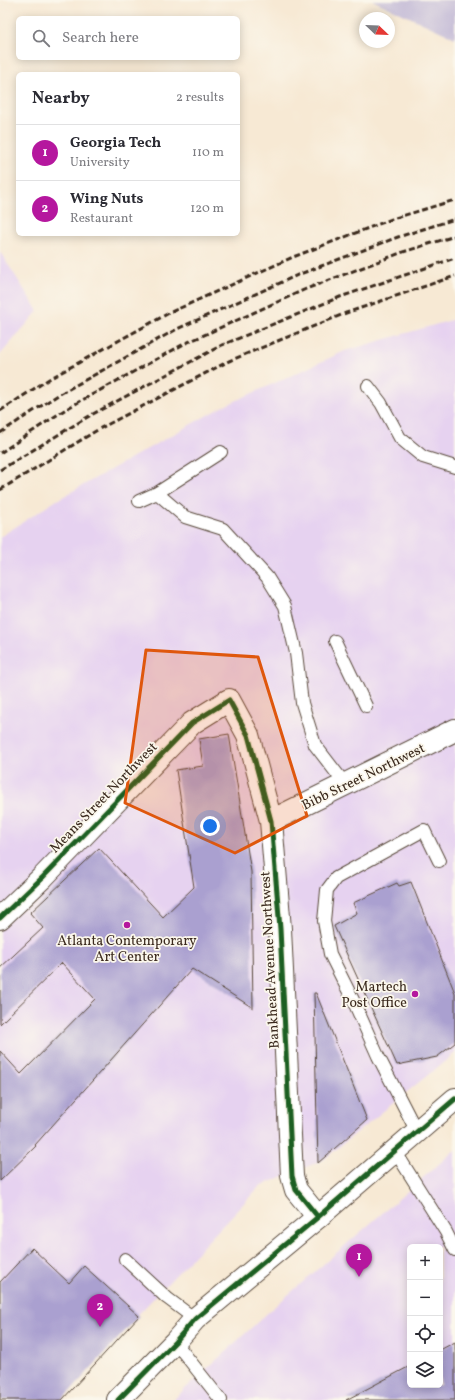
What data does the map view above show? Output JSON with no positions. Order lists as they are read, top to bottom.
{
  "streets": {
    "street": ["Bibb Street Northwest", "Means Street Northwest", "Bankhead Avenue Northwest"]
  },
  "crossings": [
    ["Bibb Street Northwest", "Bankhead Avenue Northwest"],
    ["Means Street Northwest", "Bankhead Avenue Northwest"]
  ],
  "places": ["Atlanta Contemporary Art Center", "Martech Post Office"],
  "north": "bottom right",
  "page": {
    "search": "Search here",
    "heading": ["Nearby", "2 results"],
    "list": [
      {
        "mark": "1",
        "name": "Georgia Tech",
        "note": "University",
        "value": "110 m"
      },
      {
        "mark": "2",
        "name": "Wing Nuts",
        "note": "Restaurant",
        "value": "120 m"
      }
    ],
    "map_buttons": ["+", "−"],
    "pins": ["1", "2"]
  }
}
